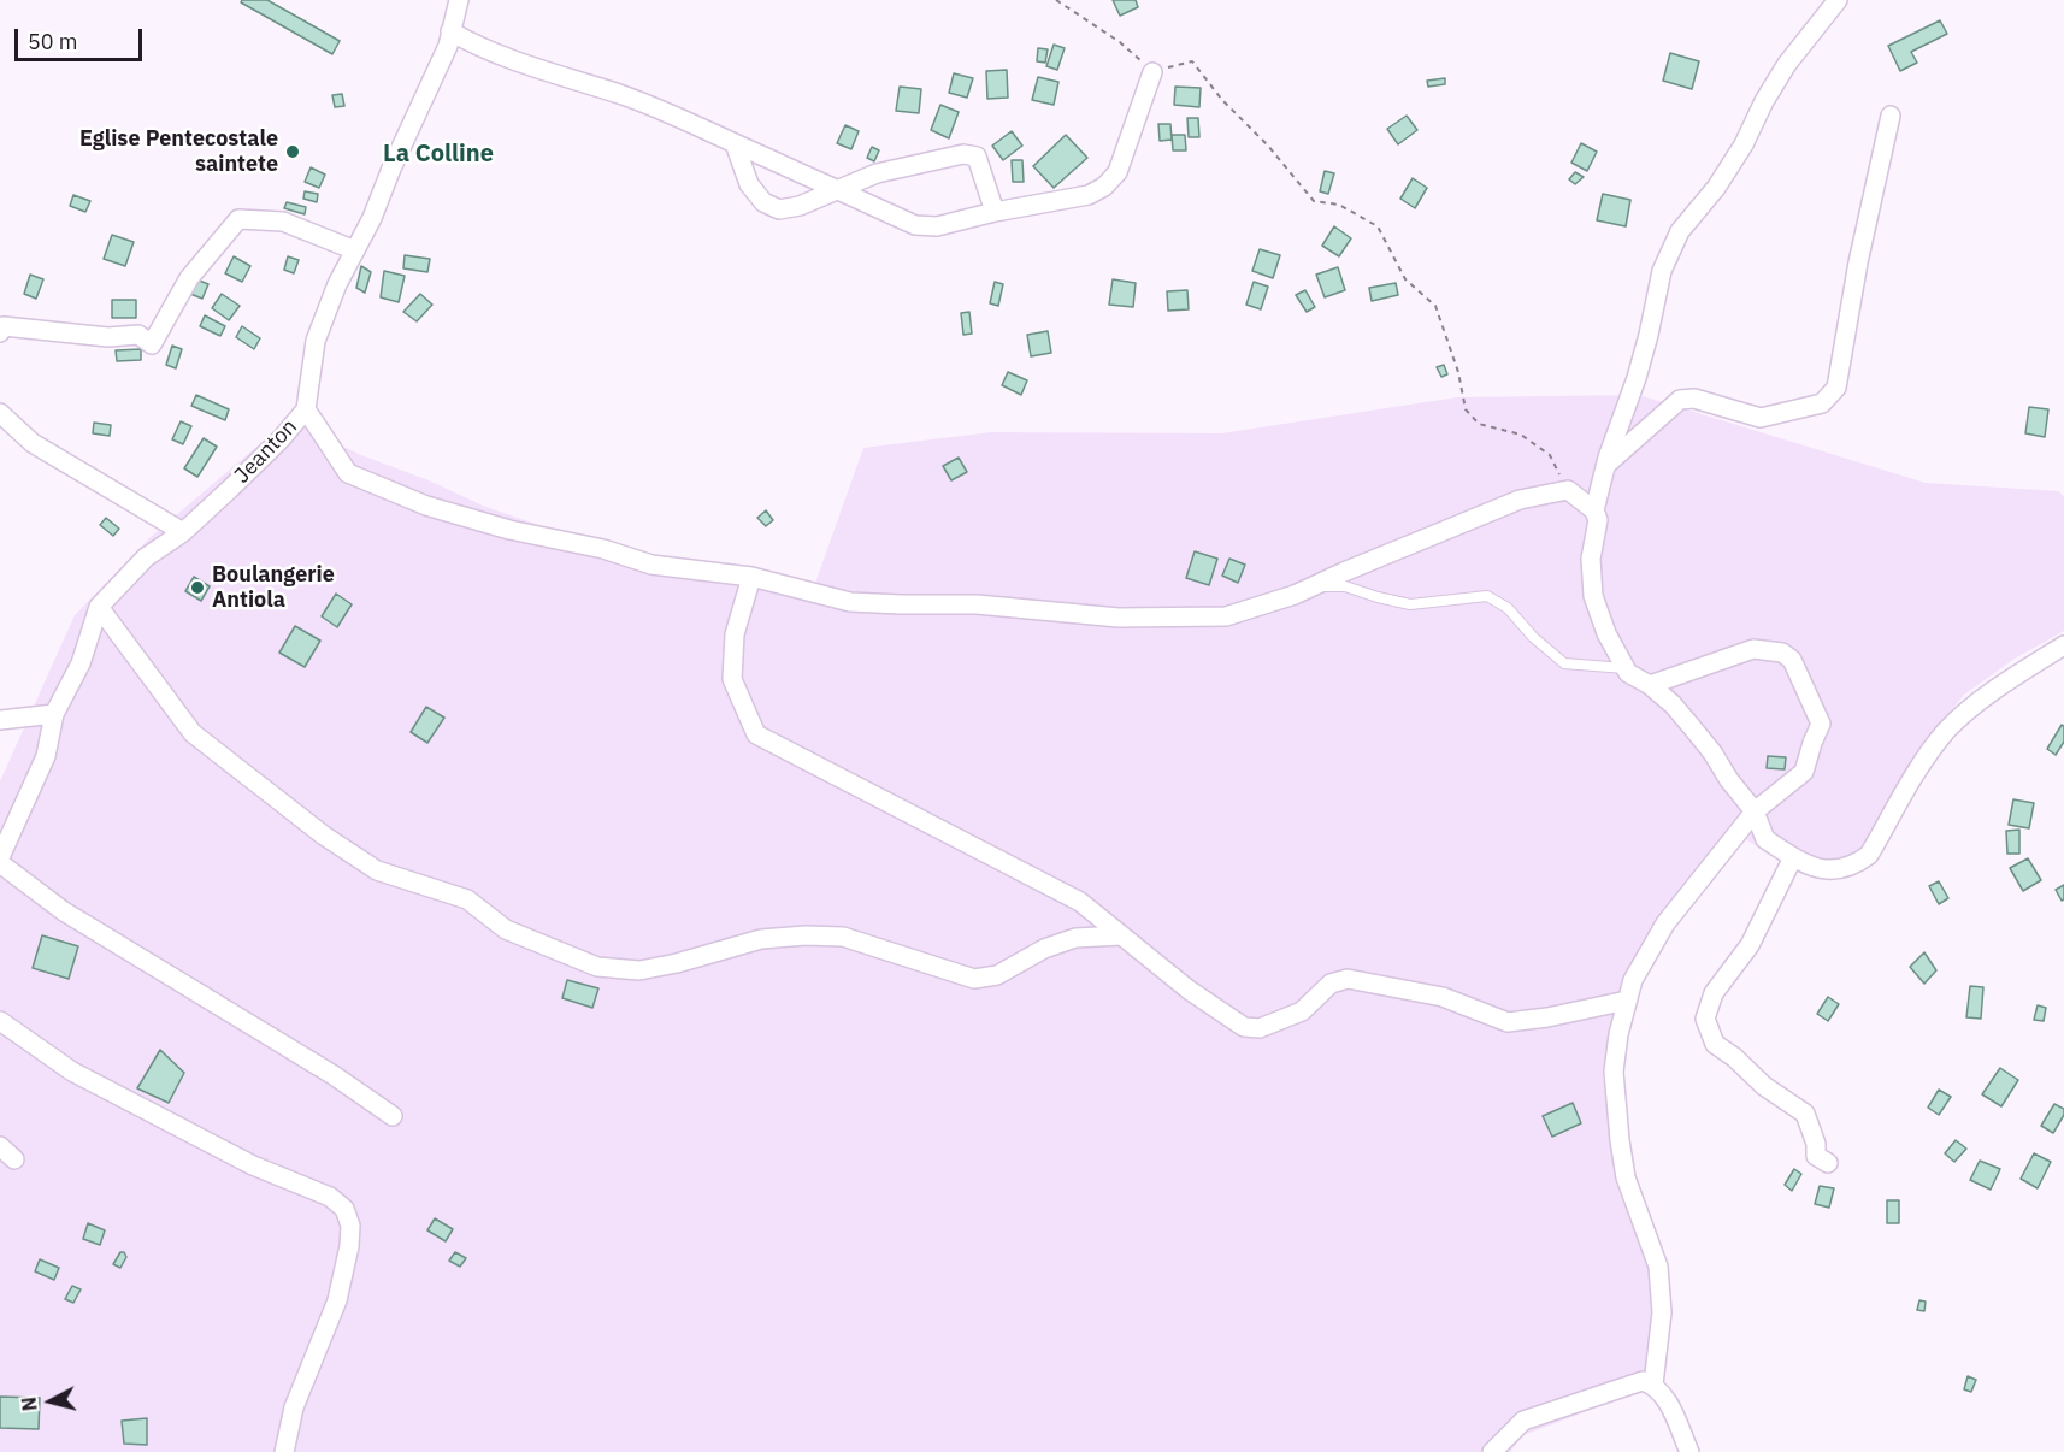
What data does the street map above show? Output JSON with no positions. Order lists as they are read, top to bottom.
{
  "streets": {
    "street": ["Jeanton"]
  },
  "districts": ["La Colline"],
  "places": ["Eglise Pentecostale saintete", "Boulangerie Antiola"],
  "scale_bar": "50 m",
  "north": "left"
}
